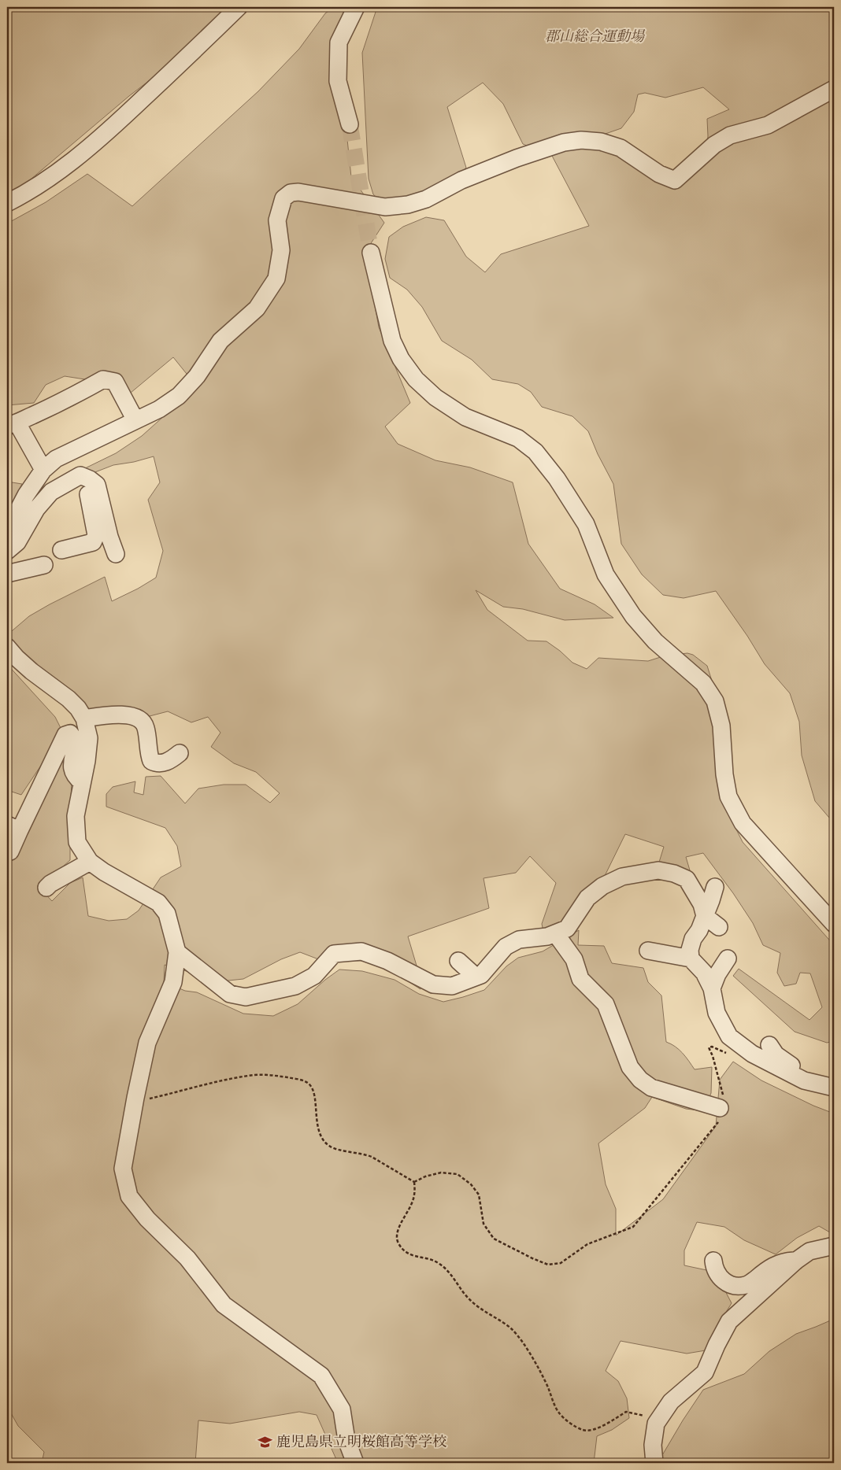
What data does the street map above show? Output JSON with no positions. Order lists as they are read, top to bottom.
{
  "parks": ["郡山総合運動場"],
  "places": {
    "school or university": ["鹿児島県立明桜館高等学校"]
  }
}
